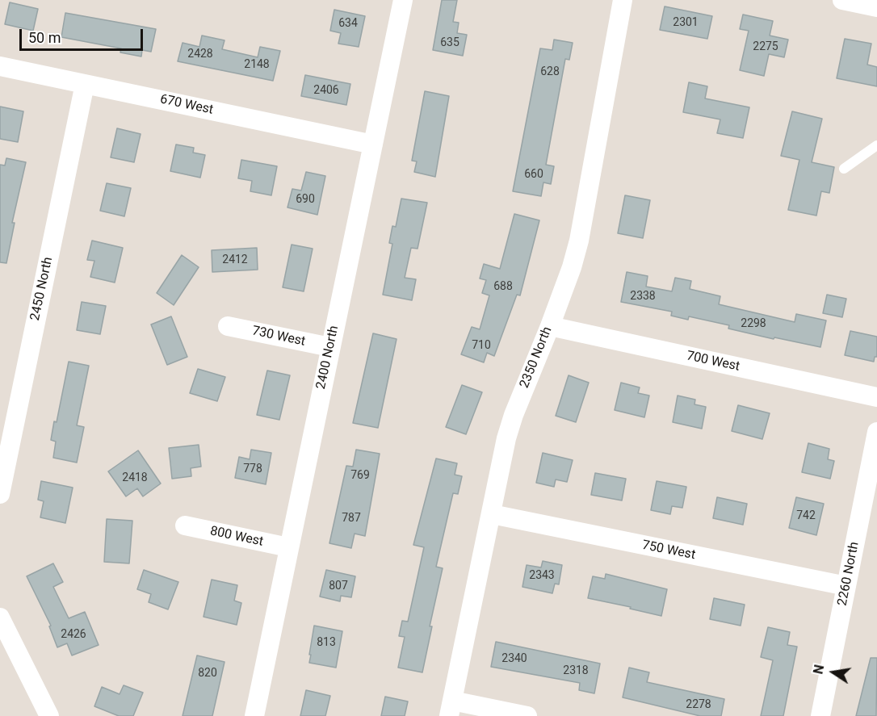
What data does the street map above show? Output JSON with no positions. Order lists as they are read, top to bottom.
{
  "streets": {
    "street": [
      "670 West",
      "2450 North",
      "730 West",
      "2400 North",
      "2350 North",
      "700 West",
      "800 West",
      "750 West",
      "2260 North"
    ]
  },
  "crossings": [
    ["670 West", "2450 North"],
    ["670 West", "2400 North"],
    ["730 West", "2400 North"],
    ["2400 North", "800 West"],
    ["2350 North", "700 West"],
    ["2350 North", "750 West"],
    ["750 West", "2260 North"]
  ],
  "house_numbers": [
    "2301",
    "634",
    "635",
    "2275",
    "2428",
    "2148",
    "628",
    "2406",
    "660",
    "690",
    "2412",
    "688",
    "2338",
    "2298",
    "710",
    "778",
    "769",
    "2418",
    "742",
    "787",
    "2343",
    "807",
    "2426",
    "813",
    "2340",
    "2318",
    "820",
    "2278"
  ],
  "scale_bar": "50 m",
  "north": "left"
}
